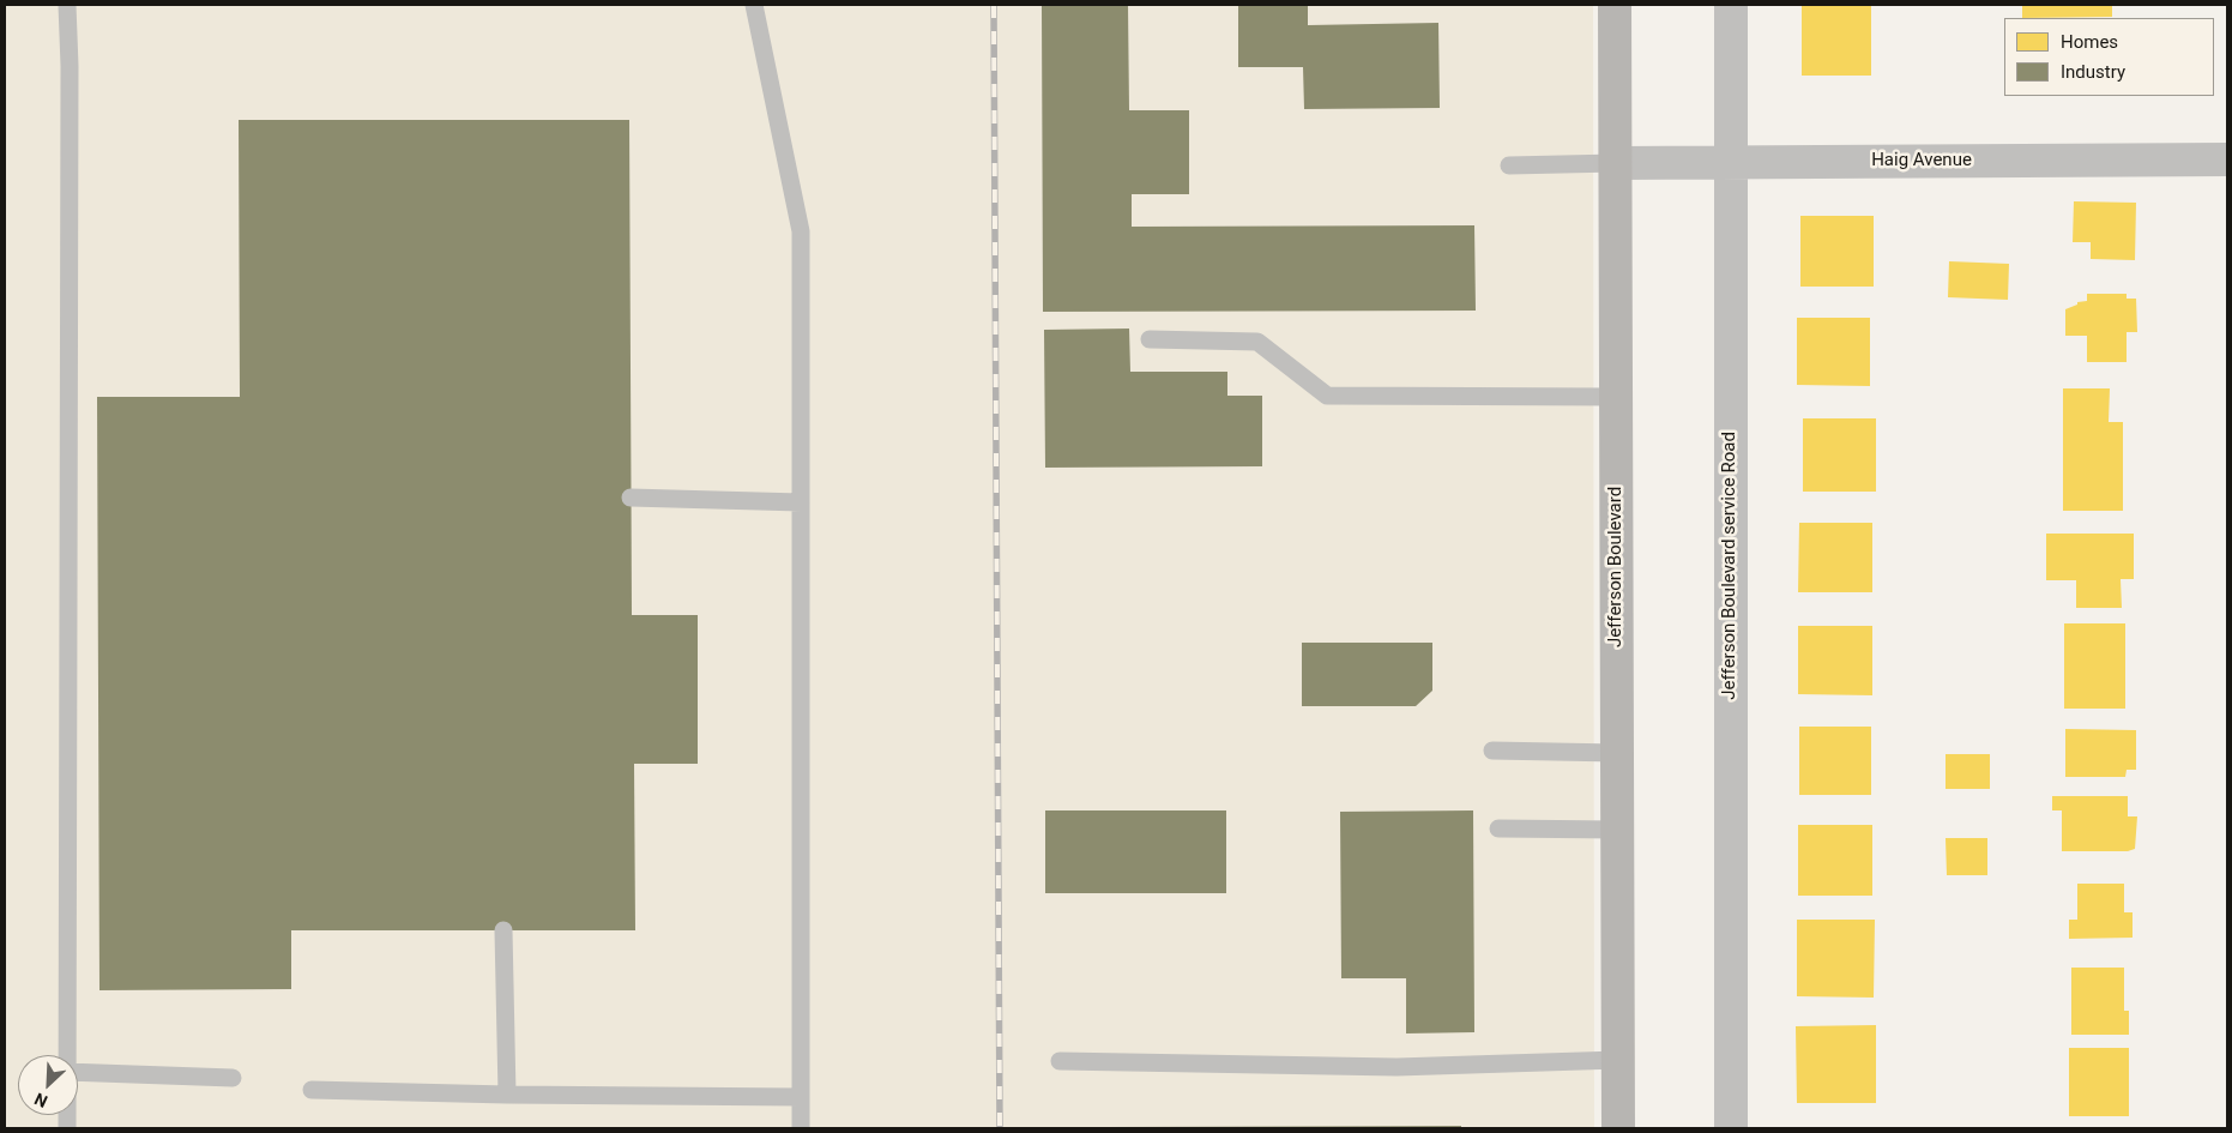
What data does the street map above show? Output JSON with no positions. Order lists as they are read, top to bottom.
{
  "streets": {
    "street": ["Haig Avenue", "Jefferson Boulevard service Road", "Jefferson Boulevard"]
  },
  "crossings": [
    ["Haig Avenue", "Jefferson Boulevard service Road"],
    ["Haig Avenue", "Jefferson Boulevard"]
  ],
  "legend": ["Homes", "Industry"],
  "north": "bottom left"
}
